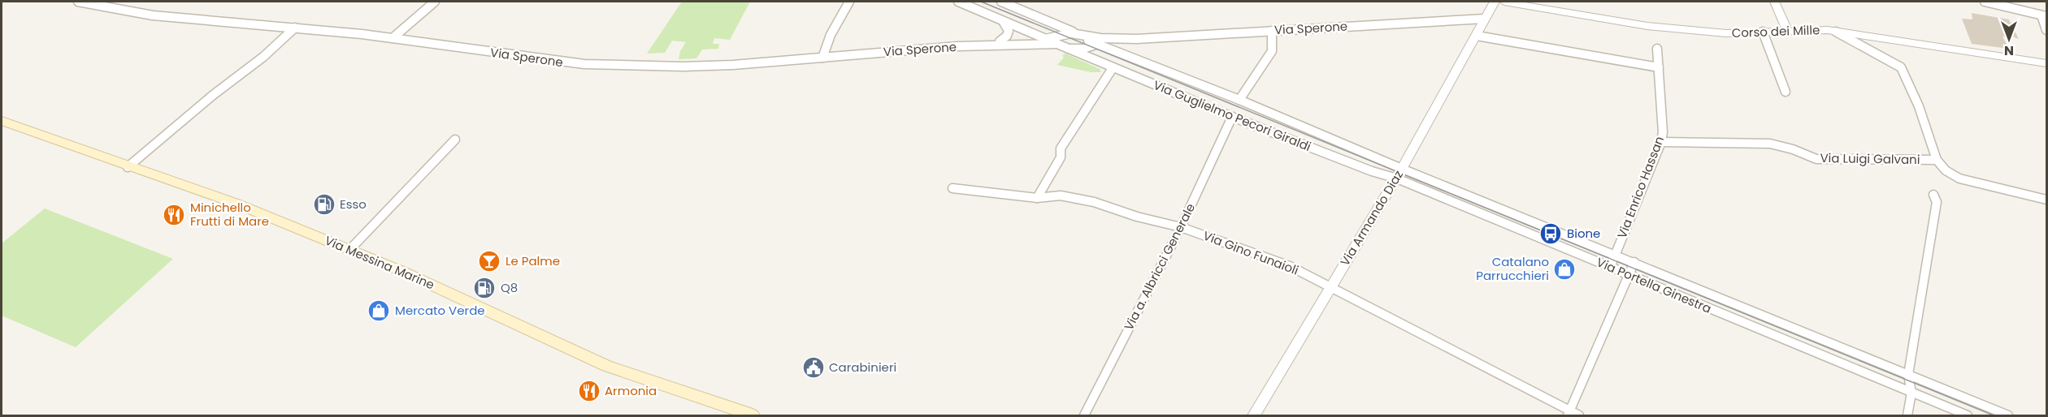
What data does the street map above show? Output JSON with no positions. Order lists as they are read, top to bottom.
{
  "streets": {
    "main road": ["Via Messina Marine"],
    "street": [
      "Via Sperone",
      "Corso dei Mille",
      "Via Guglielmo Pecori Giraldi",
      "Via Luigi Galvani",
      "Via Enrico Hassan",
      "Via Armando Diaz",
      "Via Gino Funaioli",
      "Via a. Albricci Generale",
      "Via Portella Ginestra"
    ]
  },
  "crossings": [
    ["Via Sperone", "Via Armando Diaz"],
    ["Via Guglielmo Pecori Giraldi", "Via Armando Diaz"],
    ["Via Guglielmo Pecori Giraldi", "Via a. Albricci Generale"],
    ["Via Guglielmo Pecori Giraldi", "Via Portella Ginestra"],
    ["Via Luigi Galvani", "Via Enrico Hassan"],
    ["Via Enrico Hassan", "Via Portella Ginestra"],
    ["Via Armando Diaz", "Via Gino Funaioli"],
    ["Via Armando Diaz", "Via Portella Ginestra"],
    ["Via Gino Funaioli", "Via a. Albricci Generale"]
  ],
  "places": {
    "fuel station": ["Esso", "Q8"],
    "restaurant": ["Minichello Frutti di Mare", "Armonia"],
    "bus stop": ["Bione"],
    "bar": ["Le Palme"],
    "shop": ["Catalano Parrucchieri", "Mercato Verde"],
    "public building": ["Carabinieri"]
  },
  "north": "bottom"
}
